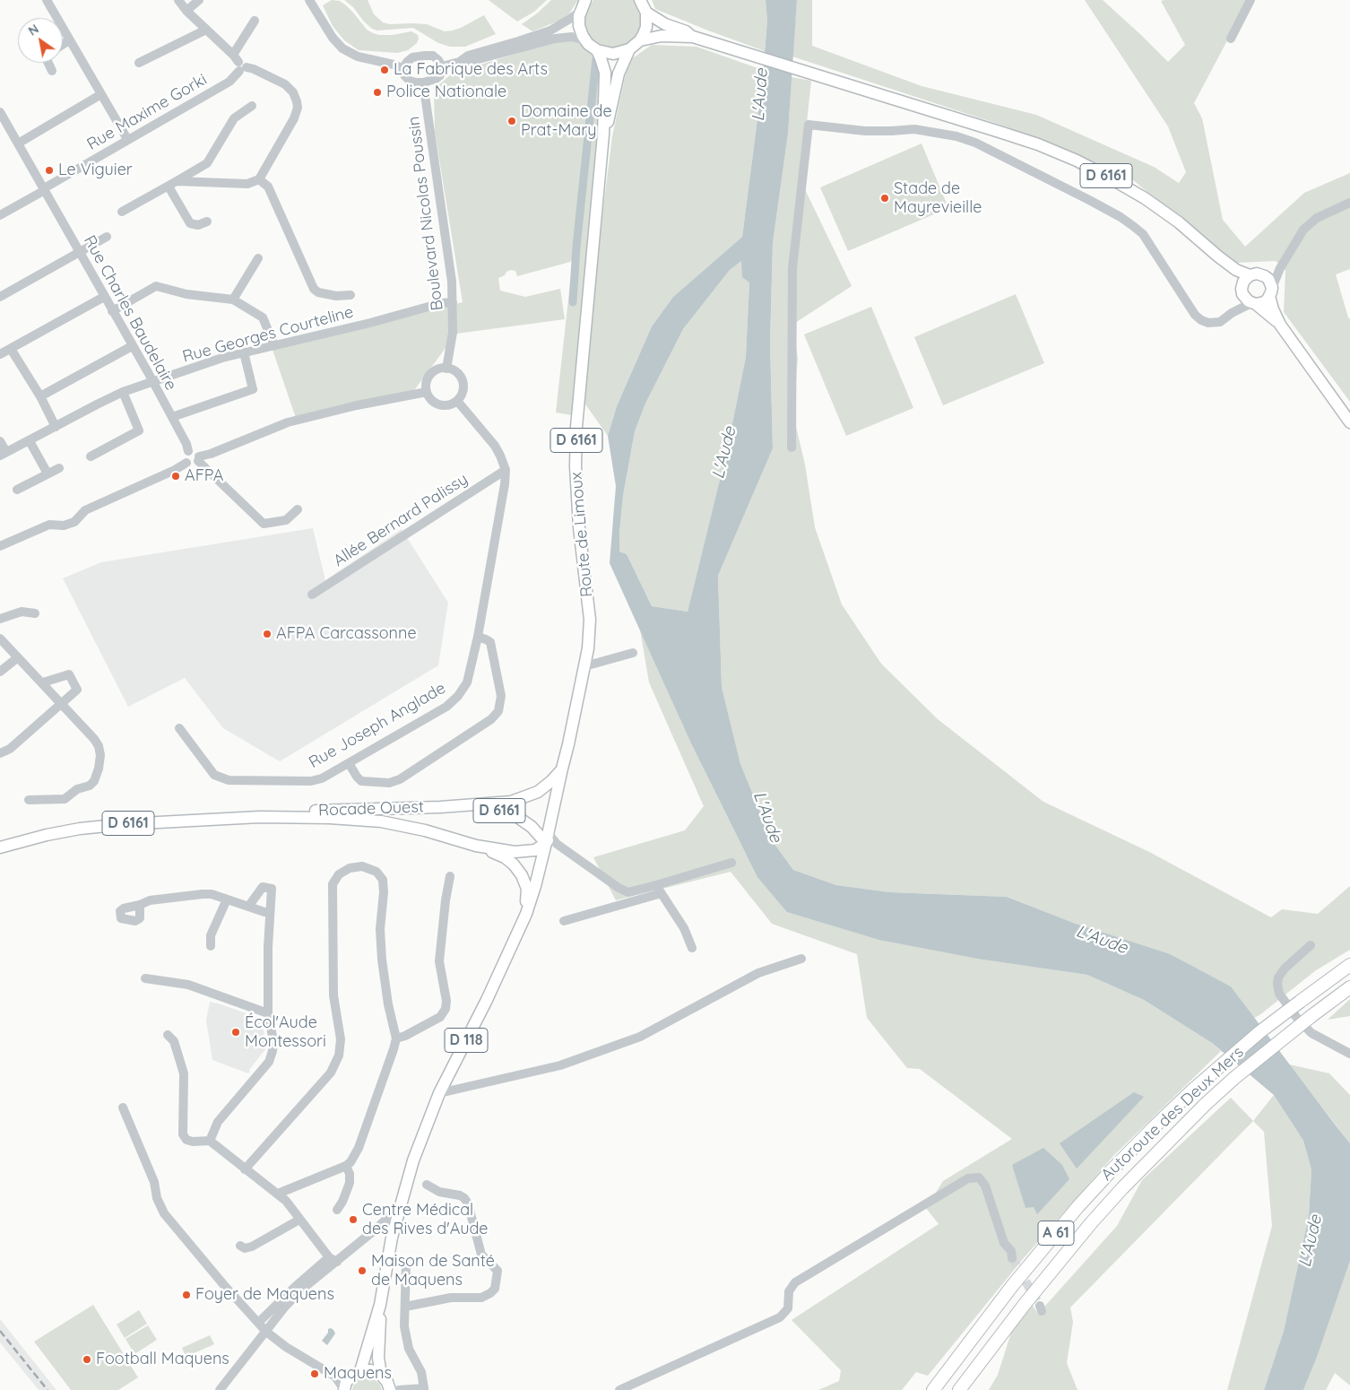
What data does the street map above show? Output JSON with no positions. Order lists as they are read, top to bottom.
{
  "streets": {
    "highway": ["Autoroute des Deux Mers", "A 61"],
    "main road": [
      "D 6161",
      "Route de Limoux",
      "Rocade Ouest",
      "D 118"
    ],
    "street": [
      "Rue Maxime Gorki",
      "Boulevard Nicolas Poussin",
      "Rue Charles Baudelaire",
      "Rue Georges Courteline",
      "Allée Bernard Palissy",
      "Rue Joseph Anglade"
    ]
  },
  "crossings": [
    ["Rue Maxime Gorki", "Rue Charles Baudelaire"],
    ["D 6161", "Route de Limoux"],
    ["D 6161", "Rocade Ouest"],
    ["D 6161", "D 118"],
    ["Boulevard Nicolas Poussin", "Rue Georges Courteline"],
    ["Boulevard Nicolas Poussin", "Rue Joseph Anglade"],
    ["Rue Charles Baudelaire", "Rue Georges Courteline"],
    ["Allée Bernard Palissy", "Rue Joseph Anglade"],
    ["Rocade Ouest", "D 118"]
  ],
  "water": ["L'Aude"],
  "places": [
    "La Fabrique des Arts",
    "Police Nationale",
    "Domaine de Prat-Mary",
    "Le Viguier",
    "Stade de Mayrevieille",
    "AFPA",
    "AFPA Carcassonne",
    "Écol'Aude Montessori",
    "Centre Médical des Rives d'Aude",
    "Maison de Santé de Maquens",
    "Foyer de Maquens",
    "Football Maquens",
    "Maquens"
  ],
  "north": "top left"
}
